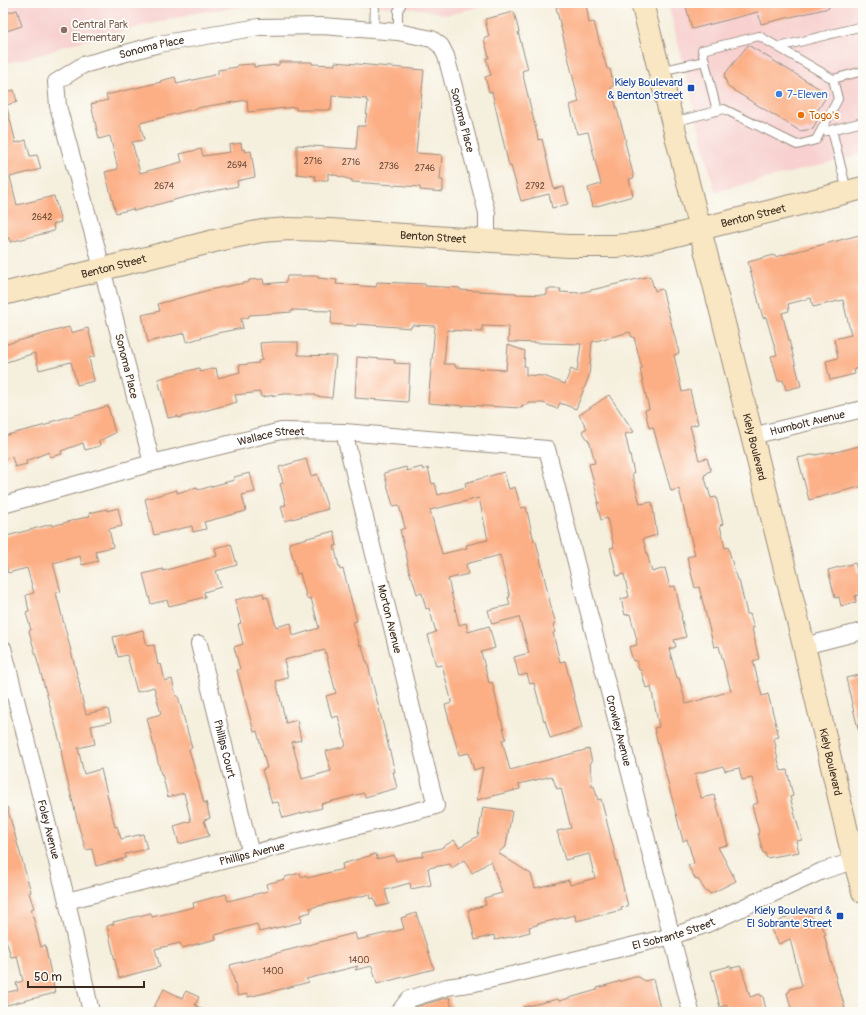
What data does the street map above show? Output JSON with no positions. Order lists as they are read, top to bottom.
{
  "streets": {
    "main road": ["Benton Street", "Kiely Boulevard"],
    "street": [
      "Sonoma Place",
      "Humbolt Avenue",
      "Wallace Street",
      "Morton Avenue",
      "Crowley Avenue",
      "Phillips Court",
      "Foley Avenue",
      "Phillips Avenue",
      "El Sobrante Street"
    ]
  },
  "crossings": [
    ["Sonoma Place", "Benton Street"],
    ["Sonoma Place", "Wallace Street"],
    ["Benton Street", "Kiely Boulevard"],
    ["Humbolt Avenue", "Kiely Boulevard"],
    ["Wallace Street", "Morton Avenue"],
    ["Wallace Street", "Crowley Avenue"],
    ["Kiely Boulevard", "El Sobrante Street"],
    ["Morton Avenue", "Phillips Avenue"],
    ["Crowley Avenue", "El Sobrante Street"],
    ["Phillips Court", "Phillips Avenue"],
    ["Foley Avenue", "Phillips Avenue"]
  ],
  "places": {
    "other": ["Central Park Elementary", "7-Eleven", "Togo's"],
    "transit": ["Kiely Boulevard & Benton Street", "Kiely Boulevard & El Sobrante Street"]
  },
  "house_numbers": [
    "2716",
    "2716",
    "2694",
    "2736",
    "2746",
    "2674",
    "2792",
    "2642",
    "1400",
    "1400"
  ],
  "scale_bar": "50 m"
}
